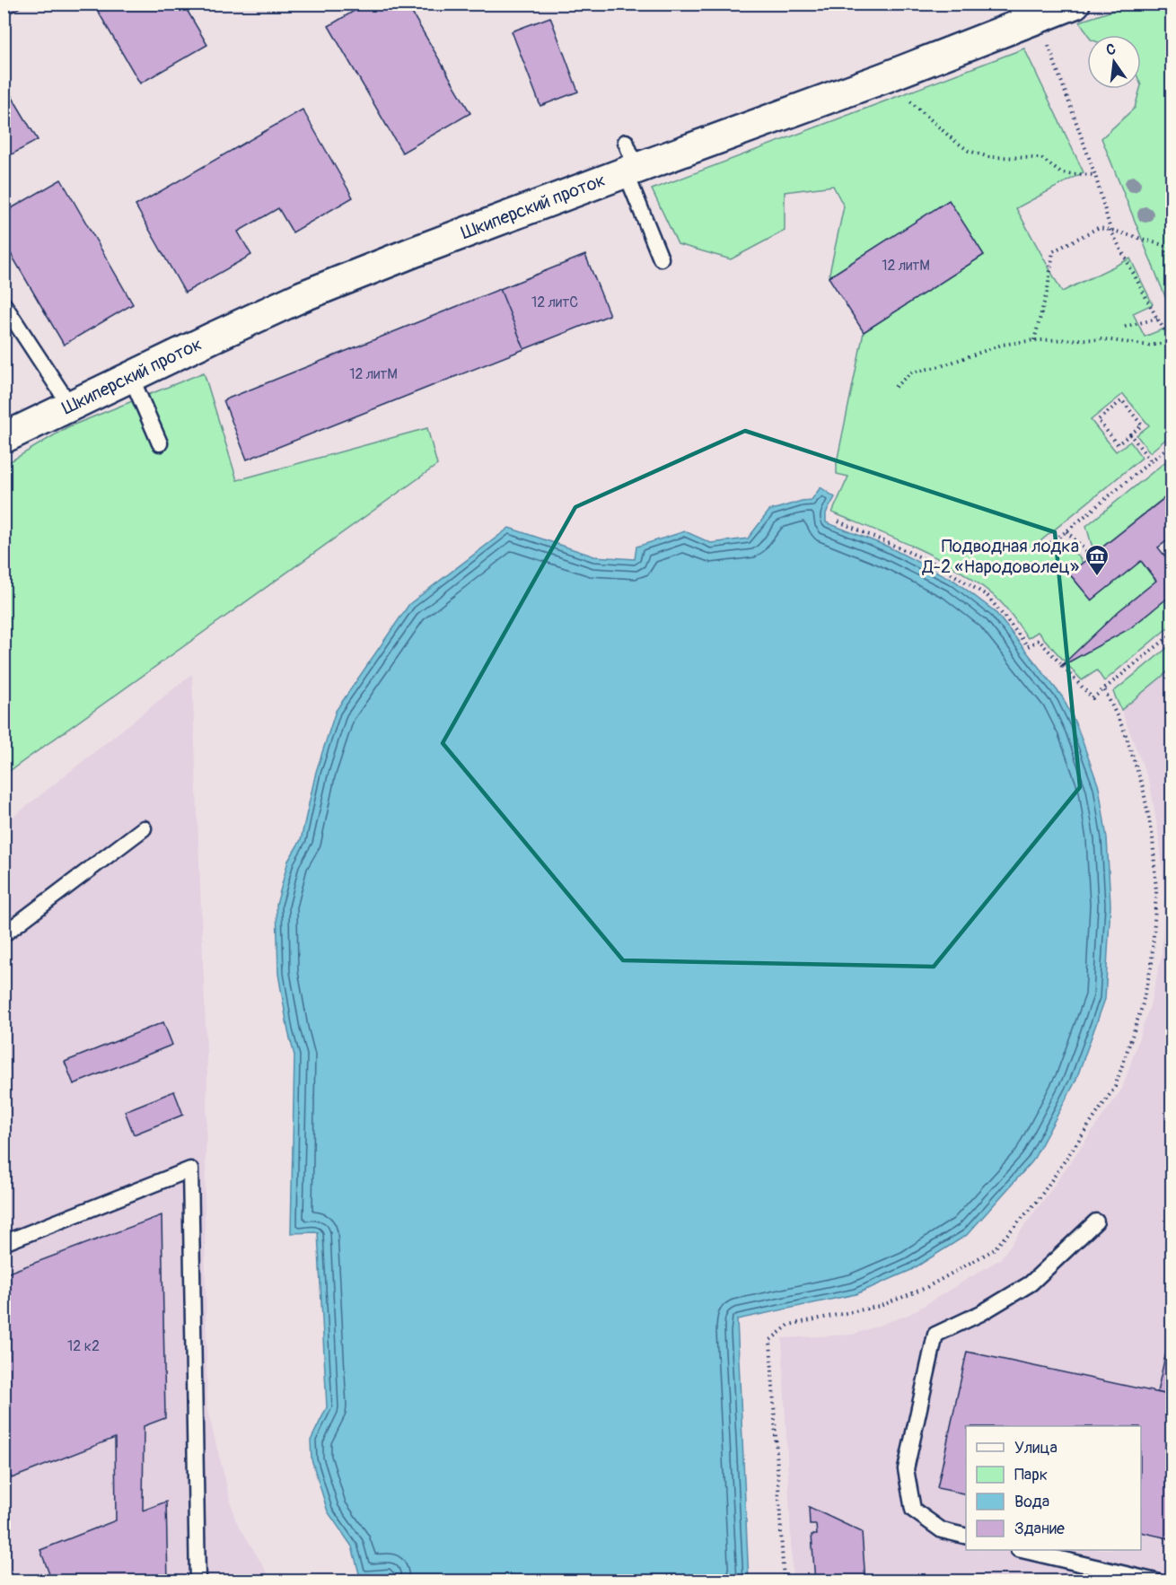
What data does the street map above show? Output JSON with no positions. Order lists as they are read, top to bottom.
{
  "streets": {
    "street": ["Шкиперский проток"]
  },
  "places": {
    "museum": ["Подводная лодка Д-2 «Народоволец»"]
  },
  "house_numbers": [
    "12 литМ",
    "12 литС",
    "12 литМ",
    "12 к2"
  ],
  "legend": [
    "Улица",
    "Парк",
    "Вода",
    "Здание"
  ],
  "north": "top"
}
